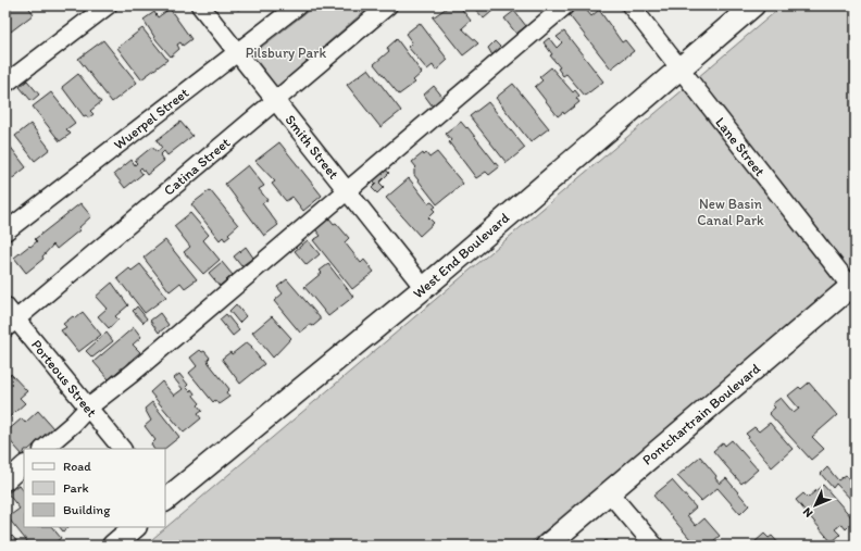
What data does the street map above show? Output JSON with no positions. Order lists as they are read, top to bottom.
{
  "streets": {
    "main road": ["West End Boulevard", "Pontchartrain Boulevard"],
    "street": [
      "Wuerpel Street",
      "Smith Street",
      "Lane Street",
      "Catina Street",
      "Porteous Street"
    ]
  },
  "crossings": [
    ["Wuerpel Street", "Smith Street"],
    ["Smith Street", "Catina Street"],
    ["Smith Street", "West End Boulevard"],
    ["Lane Street", "West End Boulevard"],
    ["Lane Street", "Pontchartrain Boulevard"],
    ["Catina Street", "Porteous Street"]
  ],
  "parks": ["Pilsbury Park", "New Basin Canal Park"],
  "legend": ["Road", "Park", "Building"],
  "north": "bottom left"
}
